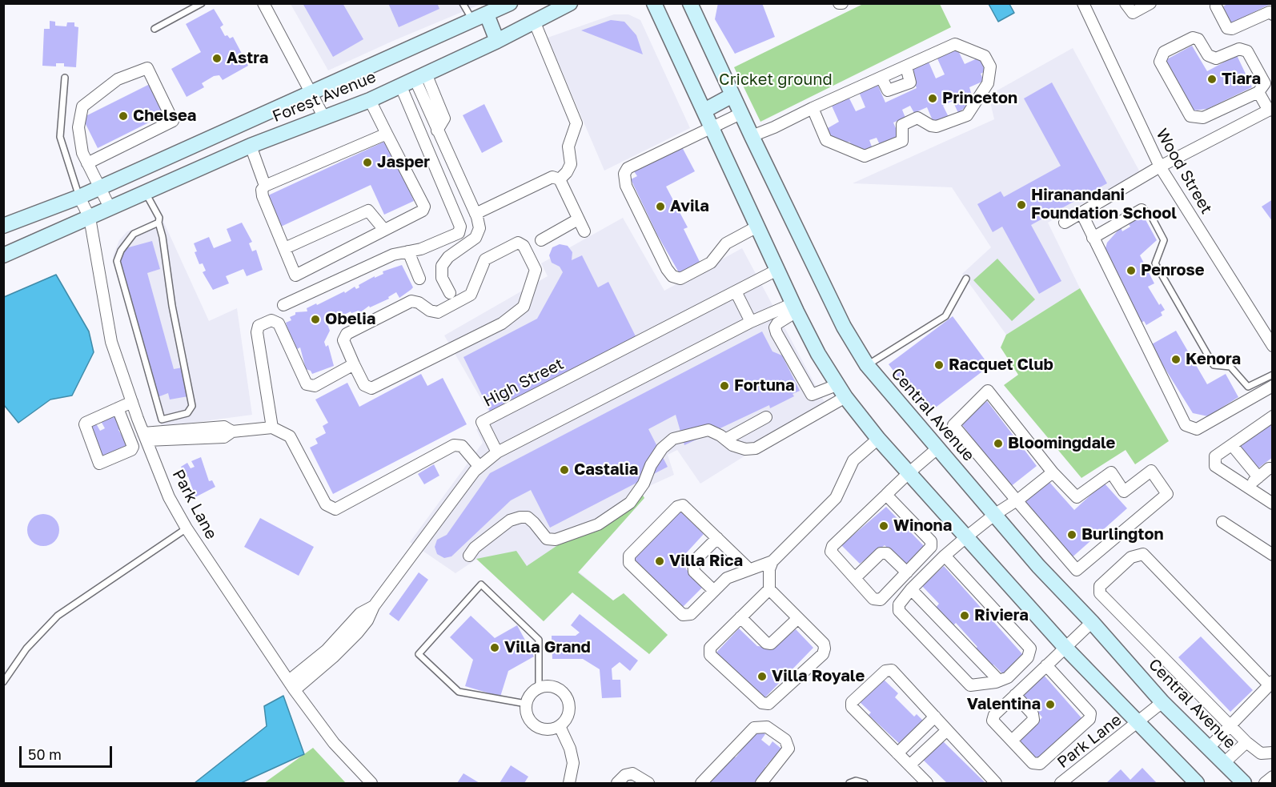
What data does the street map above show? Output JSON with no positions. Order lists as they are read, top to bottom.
{
  "streets": {
    "main road": ["Forest Avenue", "Central Avenue"],
    "street": ["Wood Street", "High Street", "Park Lane"]
  },
  "crossings": [
    ["Forest Avenue", "Park Lane"],
    ["Central Avenue", "Park Lane"]
  ],
  "parks": ["Cricket ground"],
  "places": [
    "Astra",
    "Tiara",
    "Princeton",
    "Chelsea",
    "Jasper",
    "Hiranandani Foundation School",
    "Avila",
    "Penrose",
    "Obelia",
    "Kenora",
    "Racquet Club",
    "Fortuna",
    "Bloomingdale",
    "Castalia",
    "Winona",
    "Burlington",
    "Villa Rica",
    "Riviera",
    "Villa Grand",
    "Villa Royale",
    "Valentina"
  ],
  "scale_bar": "50 m"
}
